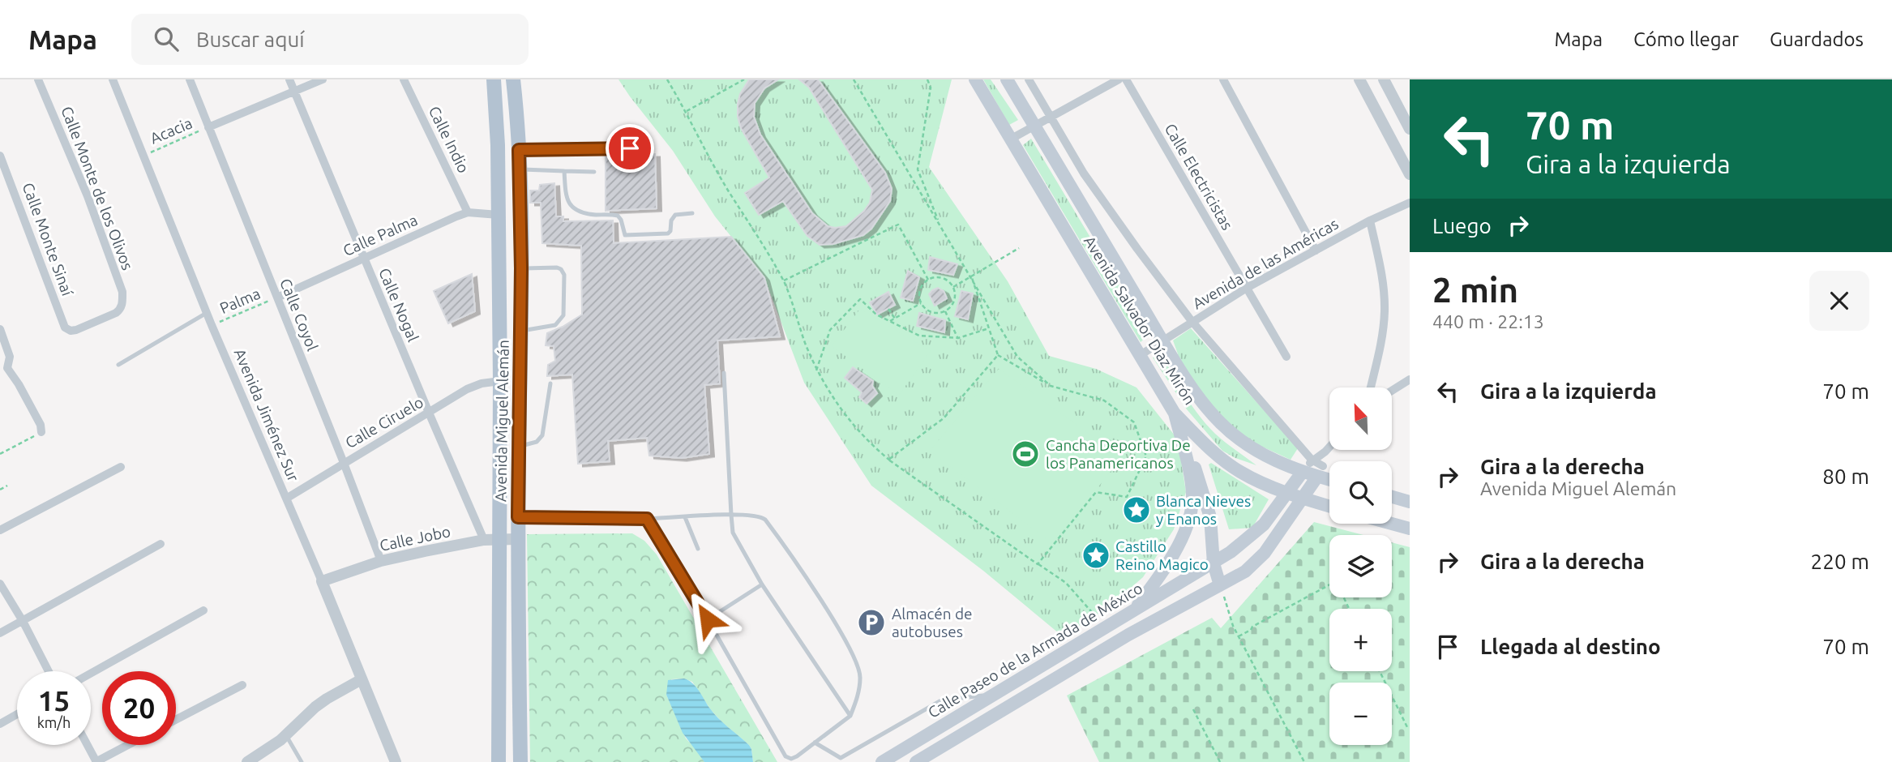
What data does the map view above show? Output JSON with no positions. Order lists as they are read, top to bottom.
{
  "streets": {
    "main road": ["Avenida Salvador Díaz Mirón", "Avenida Miguel Alemán", "Calle Paseo de la Armada de México"],
    "street": [
      "Calle Indio",
      "Calle Electricistas",
      "Calle Monte de los Olivos",
      "Calle Palma",
      "Calle Monte Sinaí",
      "Avenida de las Américas",
      "Calle Nogal",
      "Calle Coyol",
      "Avenida Jiménez Sur",
      "Calle Ciruelo",
      "Calle Jobo"
    ],
    "path": ["Acacia", "Palma"]
  },
  "crossings": [
    ["Acacia", "Calle Coyol"],
    ["Acacia", "Avenida Jiménez Sur"],
    ["Calle Indio", "Calle Palma"],
    ["Calle Electricistas", "Avenida de las Américas"],
    ["Calle Monte de los Olivos", "Calle Monte Sinaí"],
    ["Calle Palma", "Palma"],
    ["Calle Palma", "Calle Nogal"],
    ["Calle Palma", "Calle Coyol"],
    ["Calle Palma", "Avenida Miguel Alemán"],
    ["Avenida de las Américas", "Avenida Salvador Díaz Mirón"],
    ["Palma", "Calle Coyol"],
    ["Palma", "Avenida Jiménez Sur"],
    ["Calle Nogal", "Calle Ciruelo"],
    ["Calle Nogal", "Calle Jobo"],
    ["Calle Coyol", "Calle Ciruelo"],
    ["Calle Coyol", "Calle Jobo"],
    ["Avenida Salvador Díaz Mirón", "Calle Paseo de la Armada de México"],
    ["Avenida Jiménez Sur", "Calle Ciruelo"],
    ["Avenida Jiménez Sur", "Calle Jobo"],
    ["Avenida Miguel Alemán", "Calle Ciruelo"],
    ["Avenida Miguel Alemán", "Calle Jobo"]
  ],
  "places": {
    "sports": ["Cancha Deportiva De los Panamericanos"],
    "place": ["Blanca Nieves y Enanos", "Castillo Reino Magico"],
    "parking": ["Almacén de autobuses"]
  },
  "north": "top left",
  "page": {
    "header": "Mapa",
    "search": "Buscar aquí",
    "nav": ["Mapa", "Cómo llegar", "Guardados"],
    "turn": ["70 m", "Gira a la izquierda"],
    "then": "Luego",
    "heading": ["2 min", "440 m · 22:13"],
    "list": [
      {
        "name": "Gira a la izquierda",
        "value": "70 m"
      },
      {
        "name": "Gira a la derecha",
        "note": "Avenida Miguel Alemán",
        "value": "80 m"
      },
      {
        "name": "Gira a la derecha",
        "value": "220 m"
      },
      {
        "name": "Llegada al destino",
        "value": "70 m"
      }
    ],
    "map_buttons": ["+", "−"],
    "speed": "15 km/h",
    "limit": "20"
  }
}
